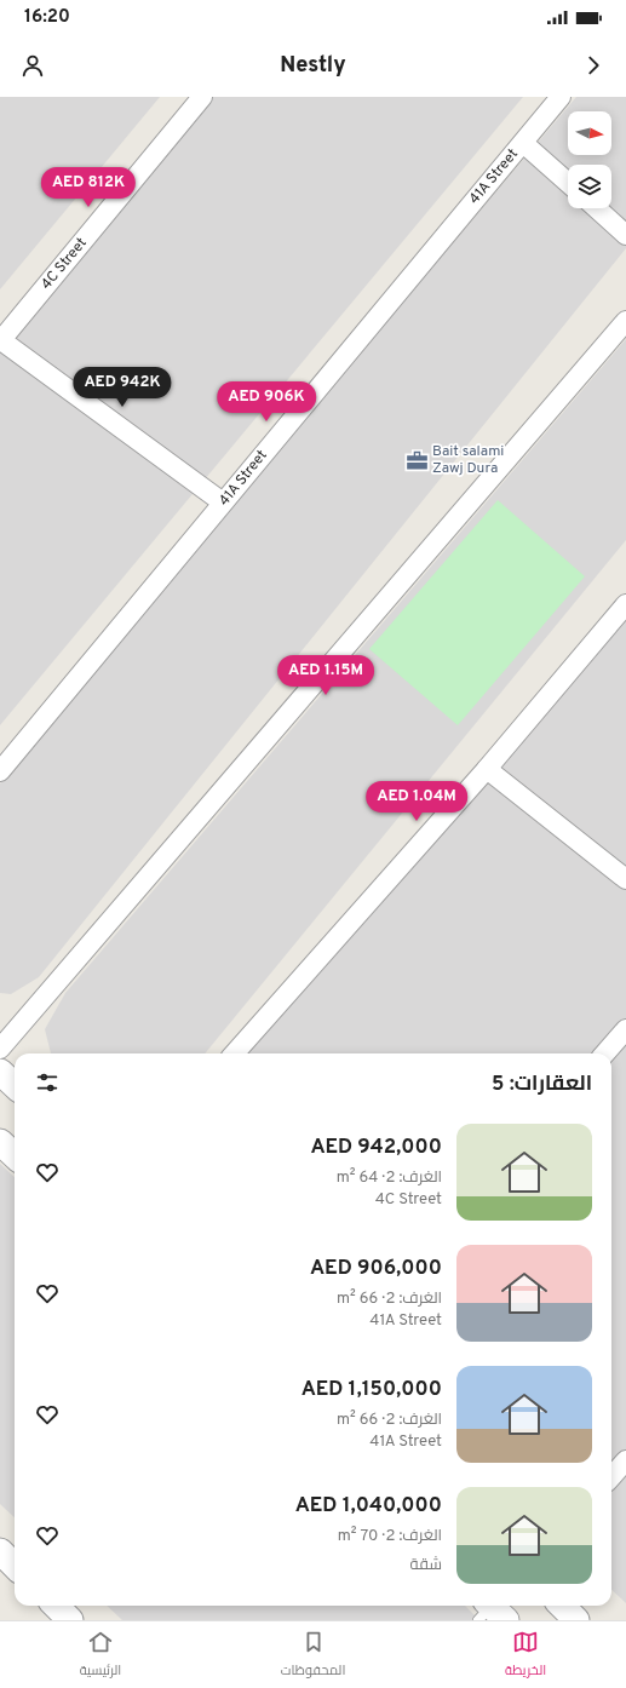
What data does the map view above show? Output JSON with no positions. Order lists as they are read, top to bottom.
{
  "streets": {
    "street": ["41A Street", "4C Street"]
  },
  "places": {
    "office": ["Bait salami Zawj Dura"]
  },
  "north": "right",
  "page": {
    "status": "16:20",
    "header": "Nestly",
    "price": [
      "AED 812K",
      "AED 942K",
      "AED 906K",
      "AED 1.15M",
      "AED 1.04M"
    ],
    "heading": "العقارات: 5",
    "list": [
      {
        "name": "AED 942,000",
        "note": "الغرف: 2 · 64 m² · 4C Street"
      },
      {
        "name": "AED 906,000",
        "note": "الغرف: 2 · 66 m² · 41A Street"
      },
      {
        "name": "AED 1,150,000",
        "note": "الغرف: 2 · 66 m² · 41A Street"
      },
      {
        "name": "AED 1,040,000",
        "note": "الغرف: 2 · 70 m² · شقة"
      }
    ],
    "tabs": ["الخريطة", "المحفوظات", "الرئيسية"]
  }
}
